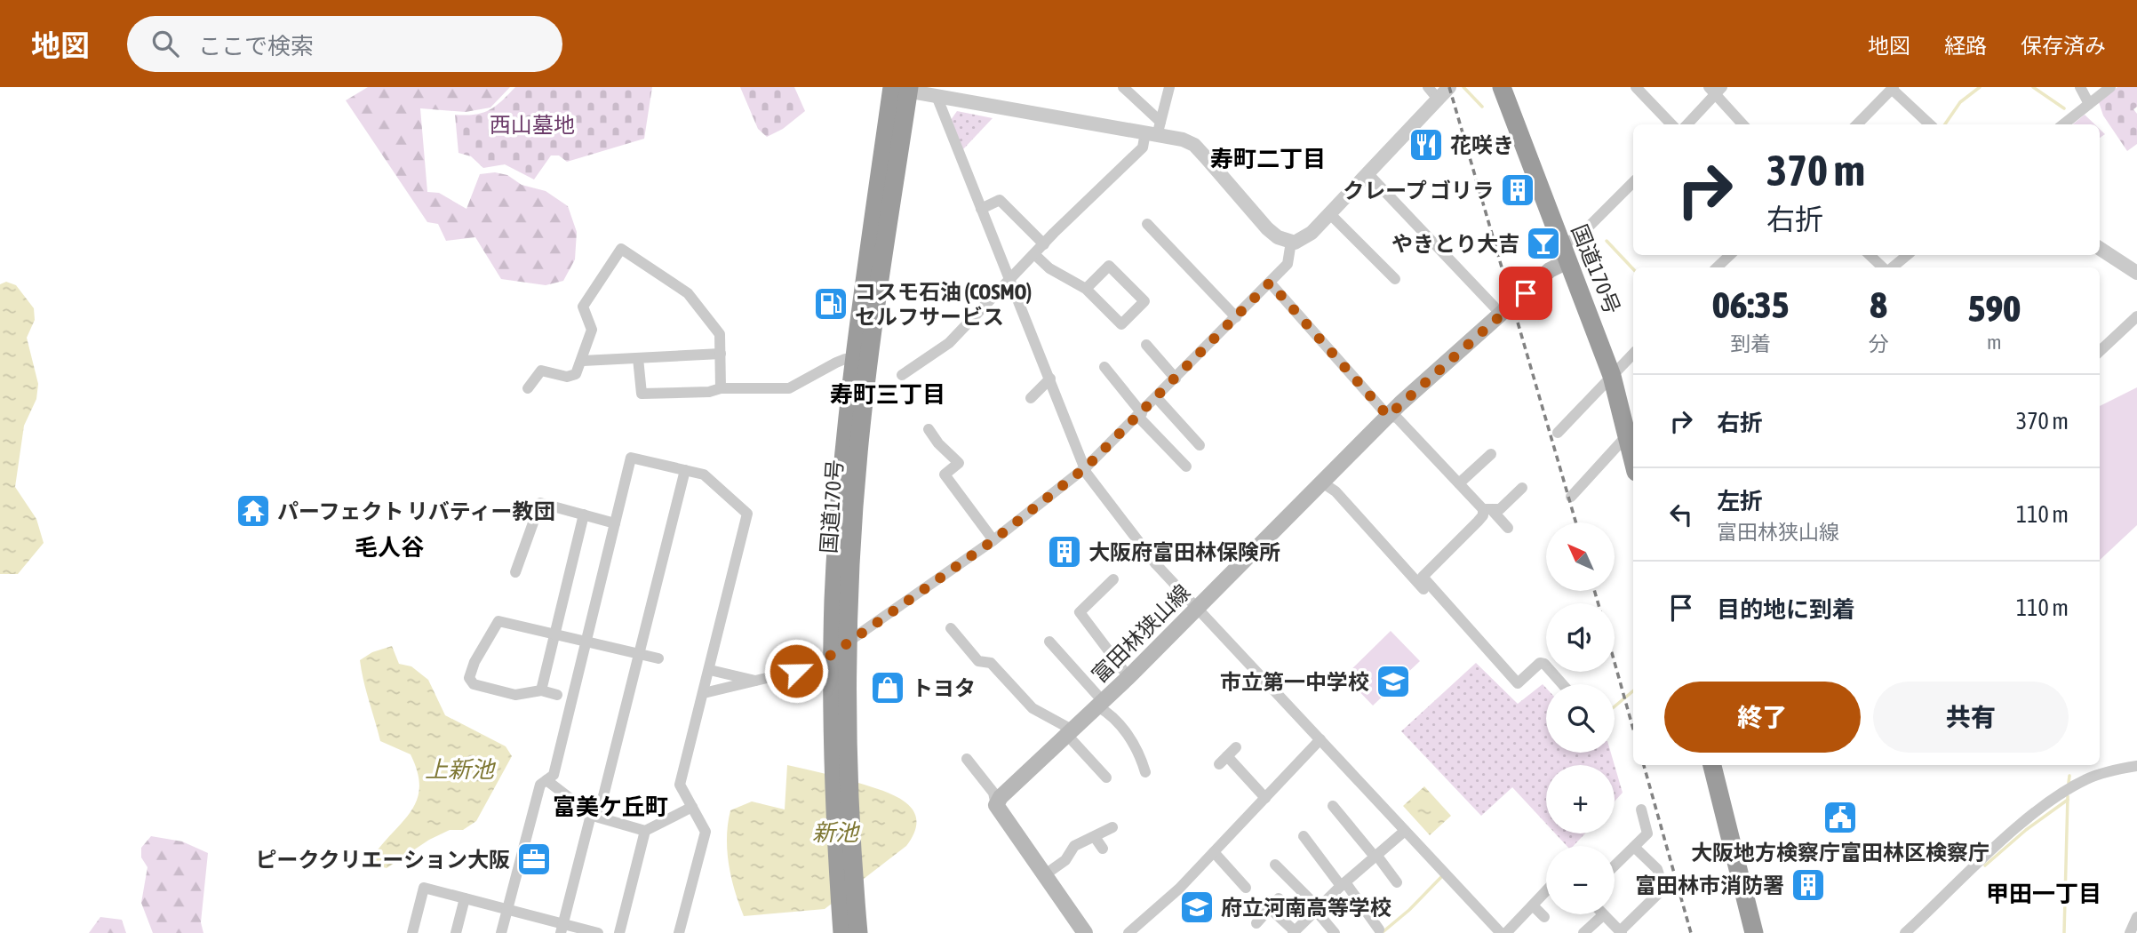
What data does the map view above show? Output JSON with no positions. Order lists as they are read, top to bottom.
{
  "streets": {
    "highway": ["国道170号"],
    "main road": ["富田林狭山線"]
  },
  "crossings": [
    ["国道170号", "富田林狭山線"]
  ],
  "districts": [
    "寿町二丁目",
    "寿町三丁目",
    "毛人谷",
    "富美ケ丘町",
    "甲田一丁目"
  ],
  "water": ["上新池", "新池"],
  "parks": ["西山墓地"],
  "places": {
    "restaurant": ["花咲き"],
    "building": ["クレープ ゴリラ", "大阪府富田林保険所", "富田林市消防署"],
    "bar": ["やきとり大吉"],
    "fuel station": ["コスモ石油 (COSMO) セルフサービス"],
    "temple": ["パーフェクト リバティー教団"],
    "school or university": ["市立第一中学校", "府立河南高等学校"],
    "shop": ["トヨタ"],
    "public building": ["大阪地方検察庁富田林区検察庁"],
    "office": ["ピーククリエーション大阪"]
  },
  "north": "top left",
  "page": {
    "header": "地図",
    "search": "ここで検索",
    "nav": ["地図", "経路", "保存済み"],
    "turn": ["370 m", "右折"],
    "eta": [
      "06:35",
      "到着",
      "8",
      "分",
      "590",
      "m"
    ],
    "list": [
      {
        "name": "右折",
        "value": "370 m"
      },
      {
        "name": "左折",
        "note": "富田林狭山線",
        "value": "110 m"
      },
      {
        "name": "目的地に到着",
        "value": "110 m"
      }
    ],
    "map_buttons": ["+", "−"],
    "buttons": ["終了", "共有"]
  }
}
